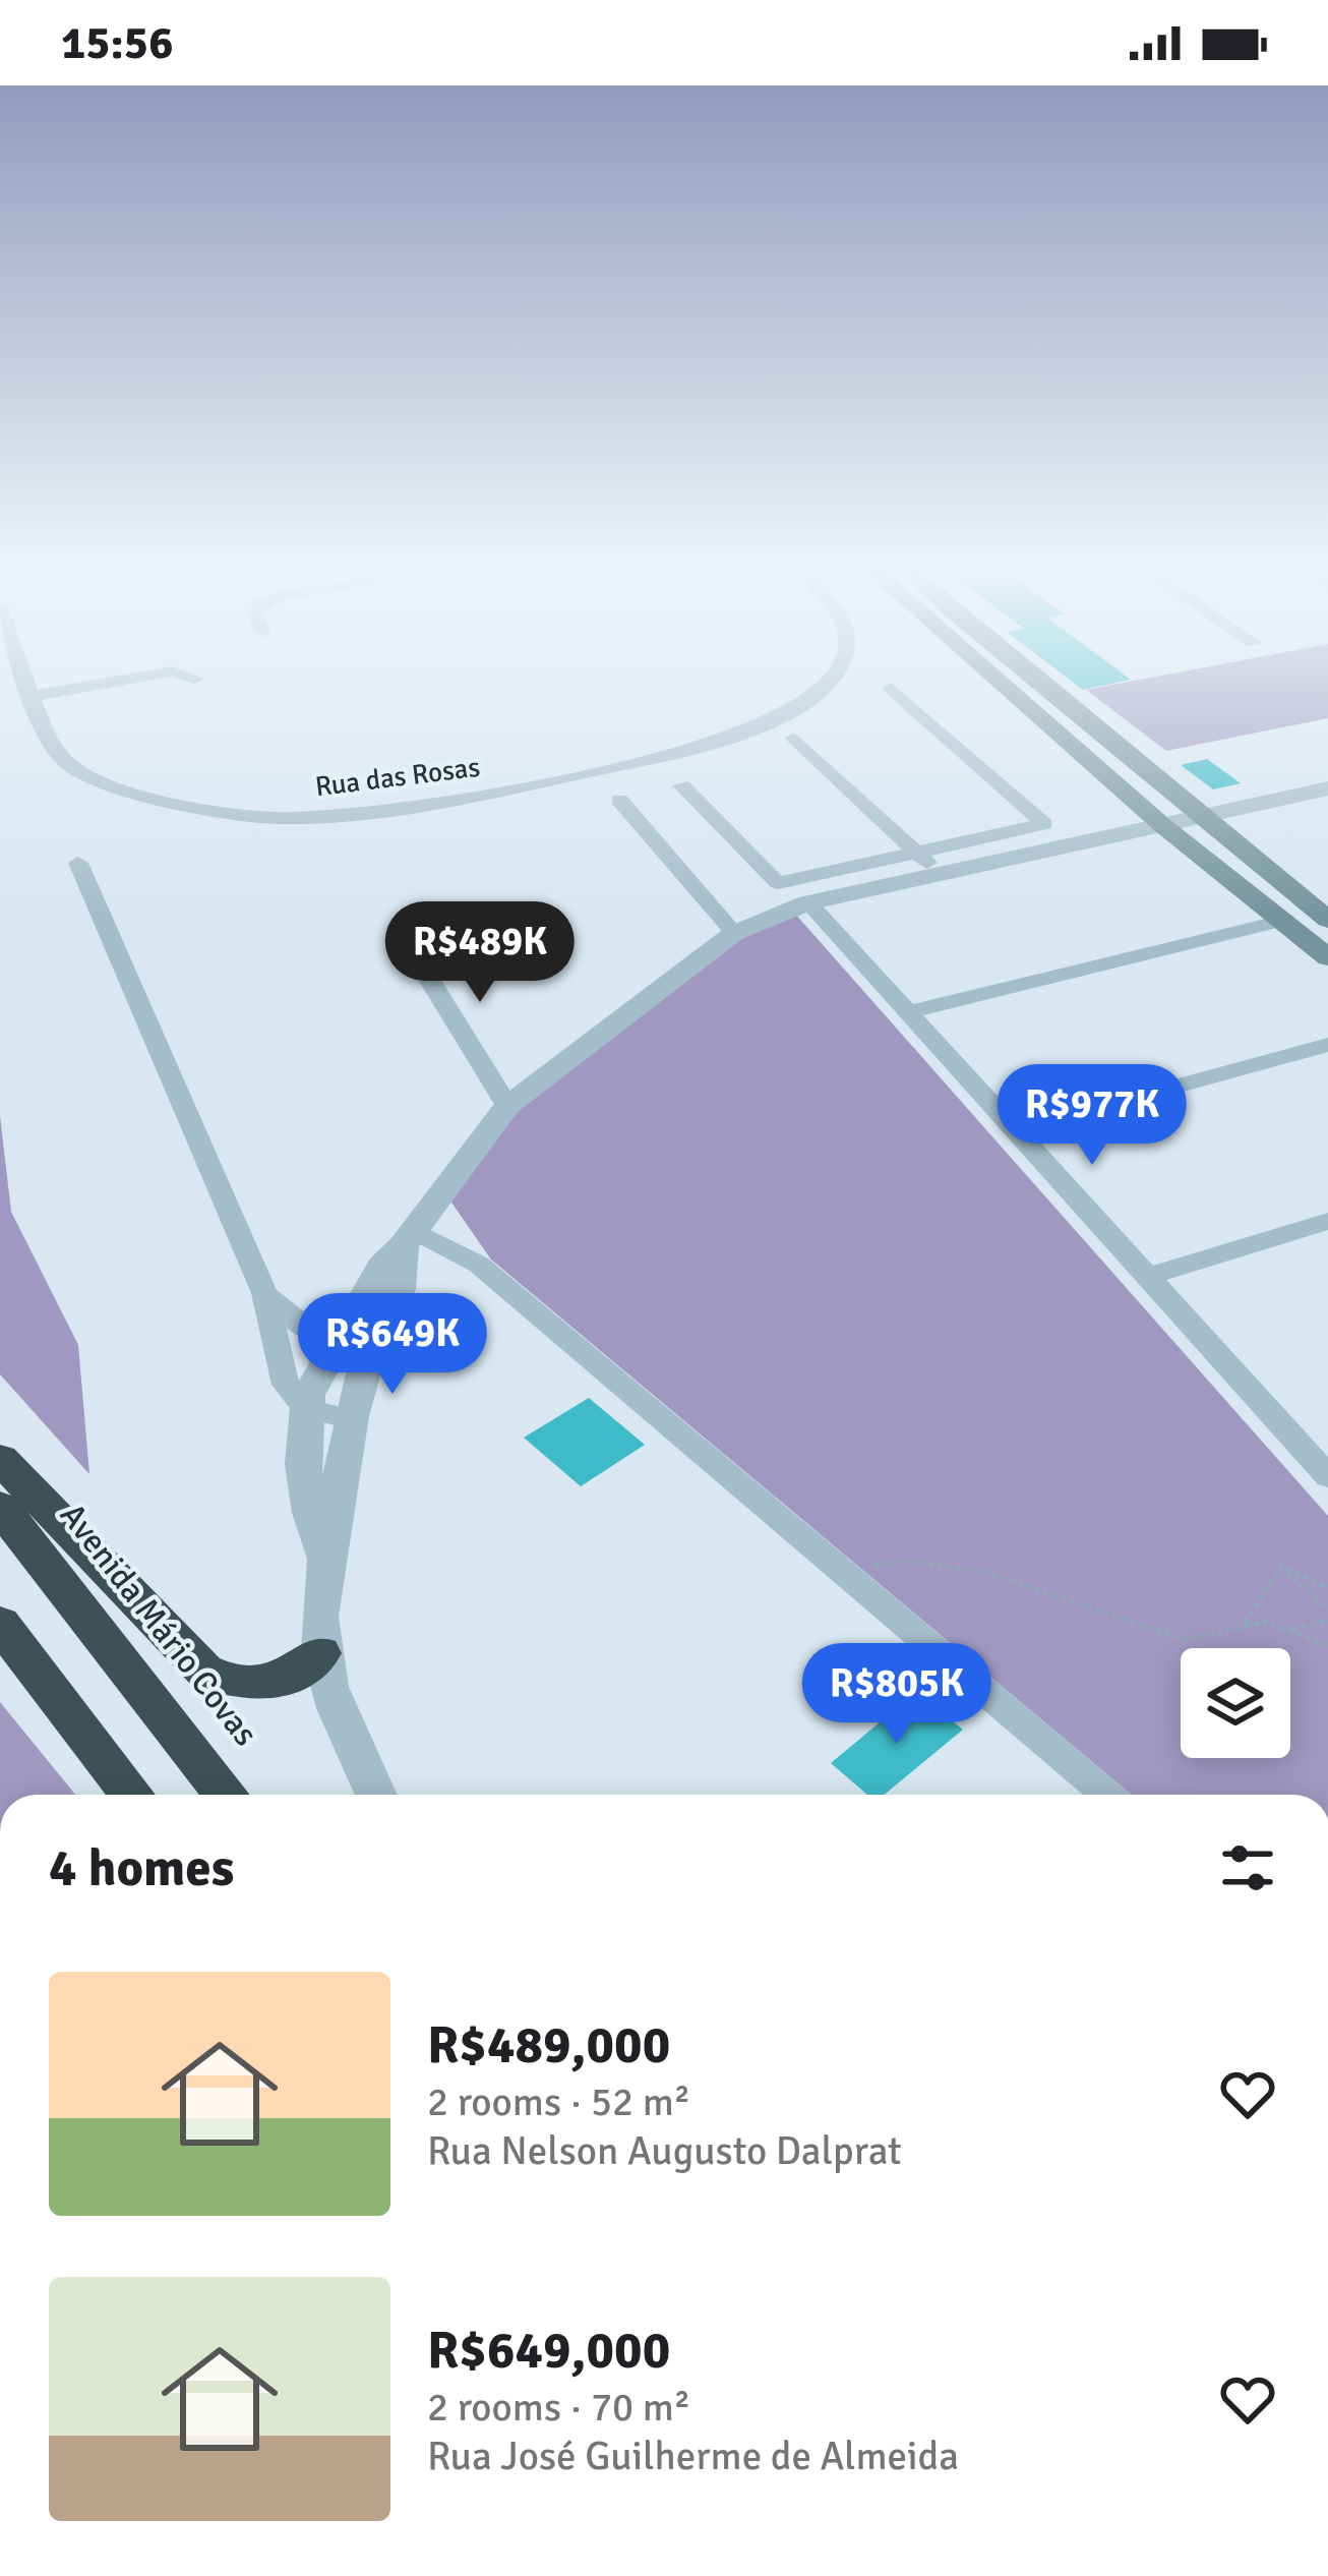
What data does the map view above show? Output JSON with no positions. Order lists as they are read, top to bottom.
{
  "streets": {
    "highway": ["Avenida Mário Covas"],
    "street": ["Rua das Rosas"]
  },
  "page": {
    "status": "15:56",
    "price": [
      "R$489K",
      "R$977K",
      "R$649K",
      "R$805K"
    ],
    "heading": "4 homes",
    "list": [
      {
        "name": "R$489,000",
        "note": "2 rooms · 52 m² · Rua Nelson Augusto Dalprat"
      },
      {
        "name": "R$649,000",
        "note": "2 rooms · 70 m² · Rua José Guilherme de Almeida"
      }
    ]
  }
}
